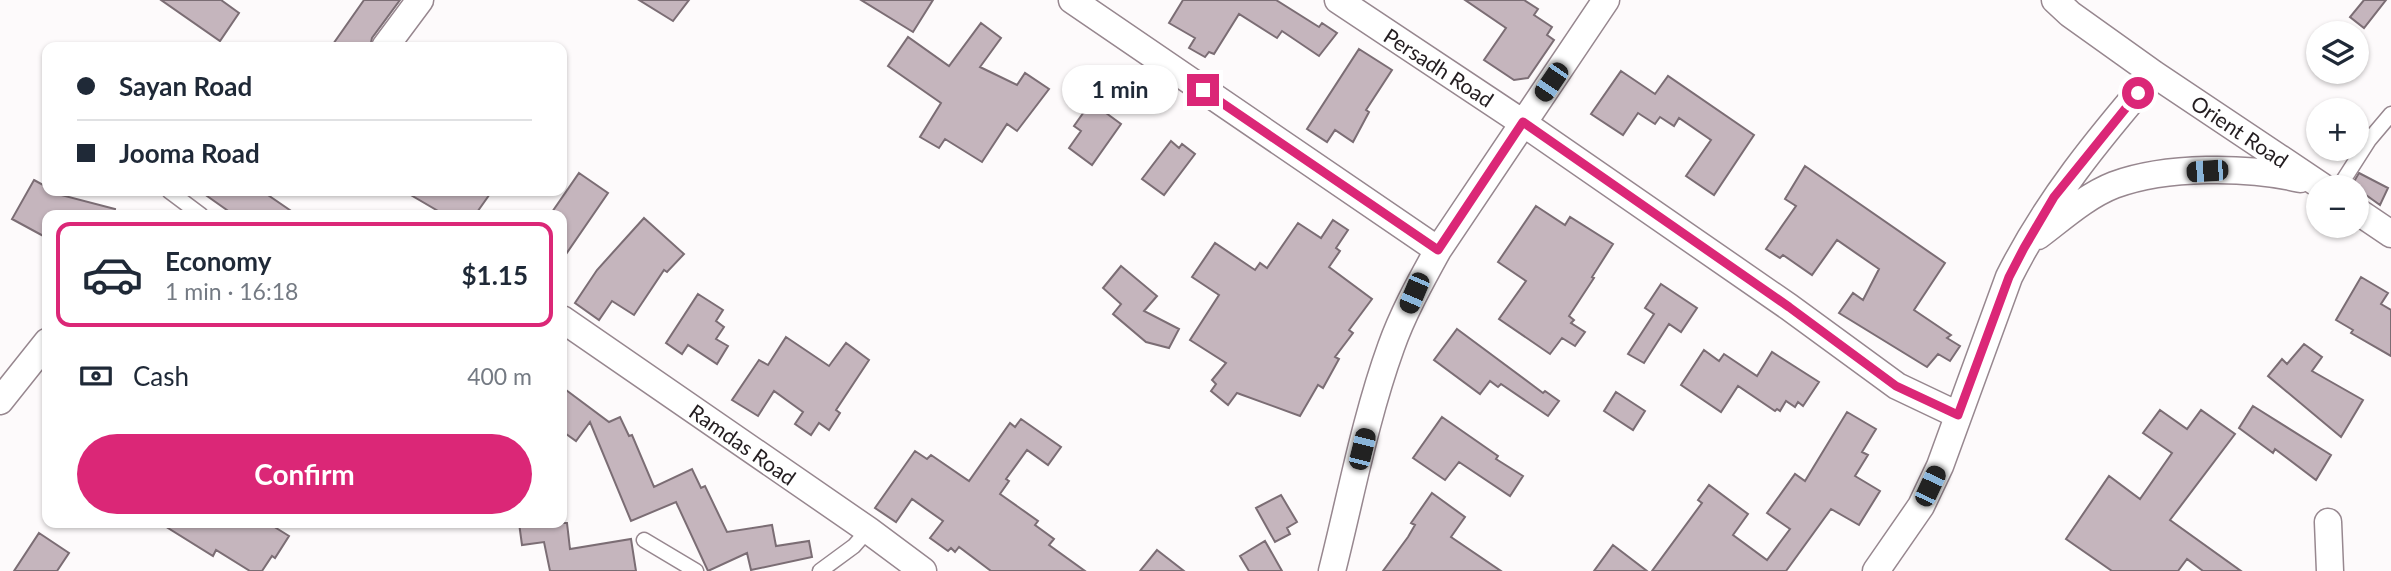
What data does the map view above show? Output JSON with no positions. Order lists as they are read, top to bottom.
{
  "streets": {
    "street": ["Persadh Road", "Orient Road", "Ramdas Road"]
  },
  "page": {
    "map_buttons": ["+", "−"],
    "banner": ["Sayan Road", "Jooma Road"],
    "bubble": "1 min",
    "list": [
      {
        "name": "Economy",
        "note": "1 min · 16:18",
        "value": "$1.15"
      }
    ],
    "pay": ["Cash", "400 m"],
    "buttons": "Confirm"
  }
}
